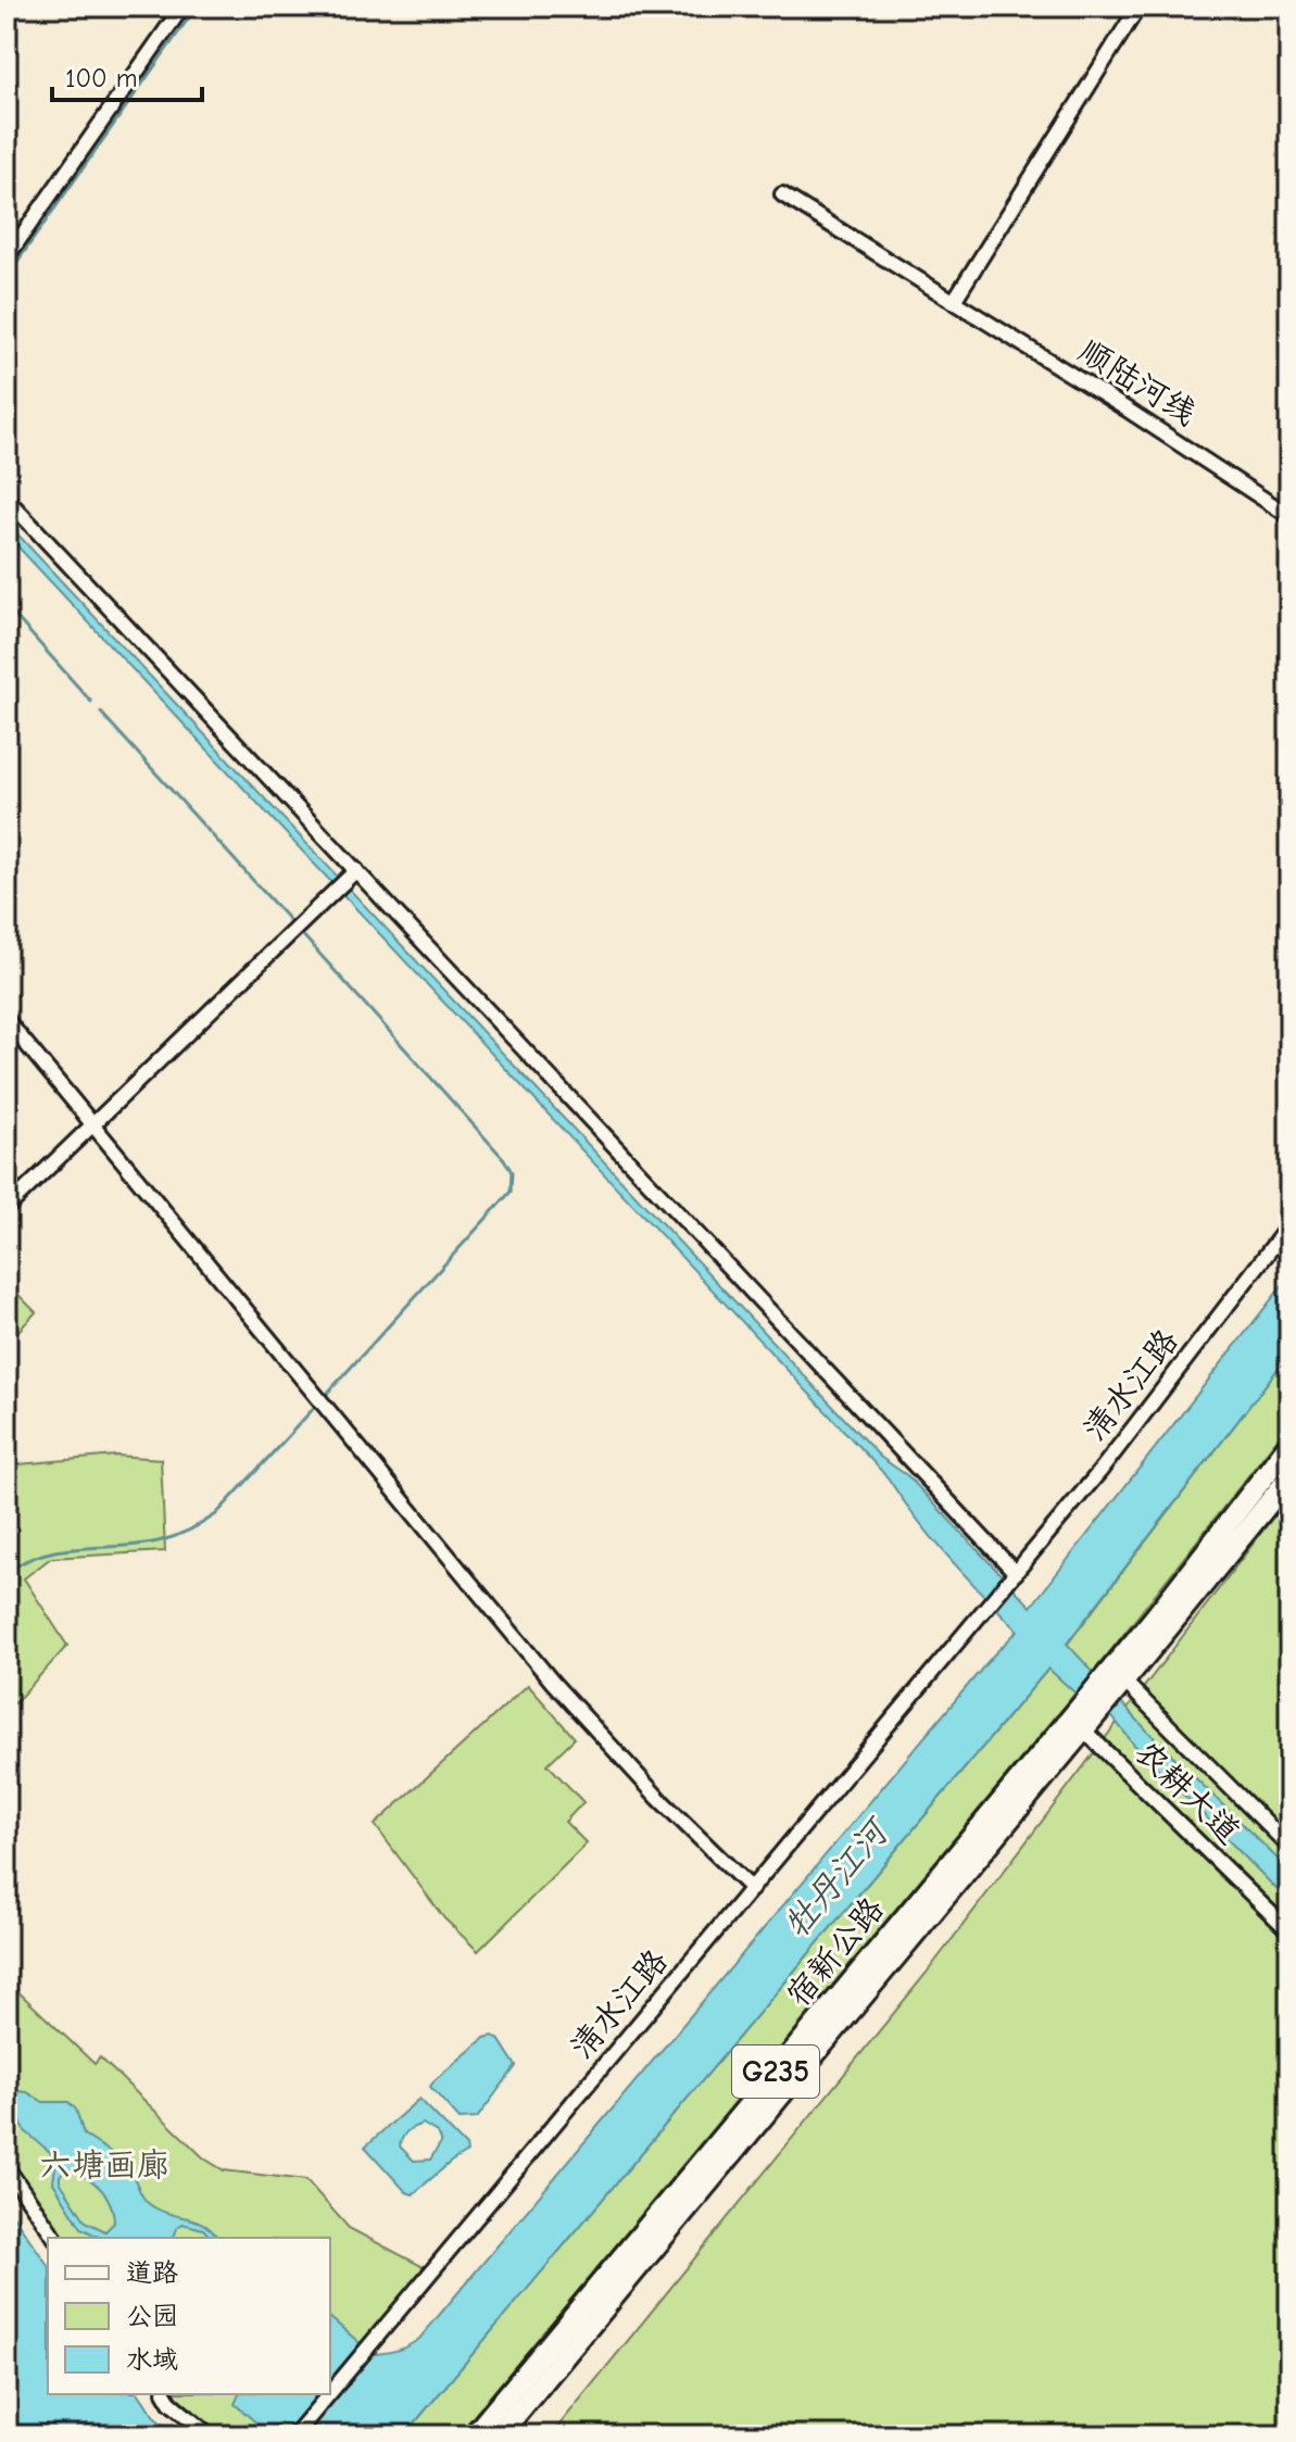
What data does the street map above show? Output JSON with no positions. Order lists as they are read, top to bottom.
{
  "streets": {
    "highway": ["宿新公路", "G235"],
    "street": ["顺陆河线", "清水江路", "农耕大道"]
  },
  "crossings": [
    ["农耕大道", "宿新公路"]
  ],
  "water": ["牡丹江河"],
  "parks": ["六塘画廊"],
  "legend": ["道路", "公园", "水域"],
  "scale_bar": "100 m"
}
